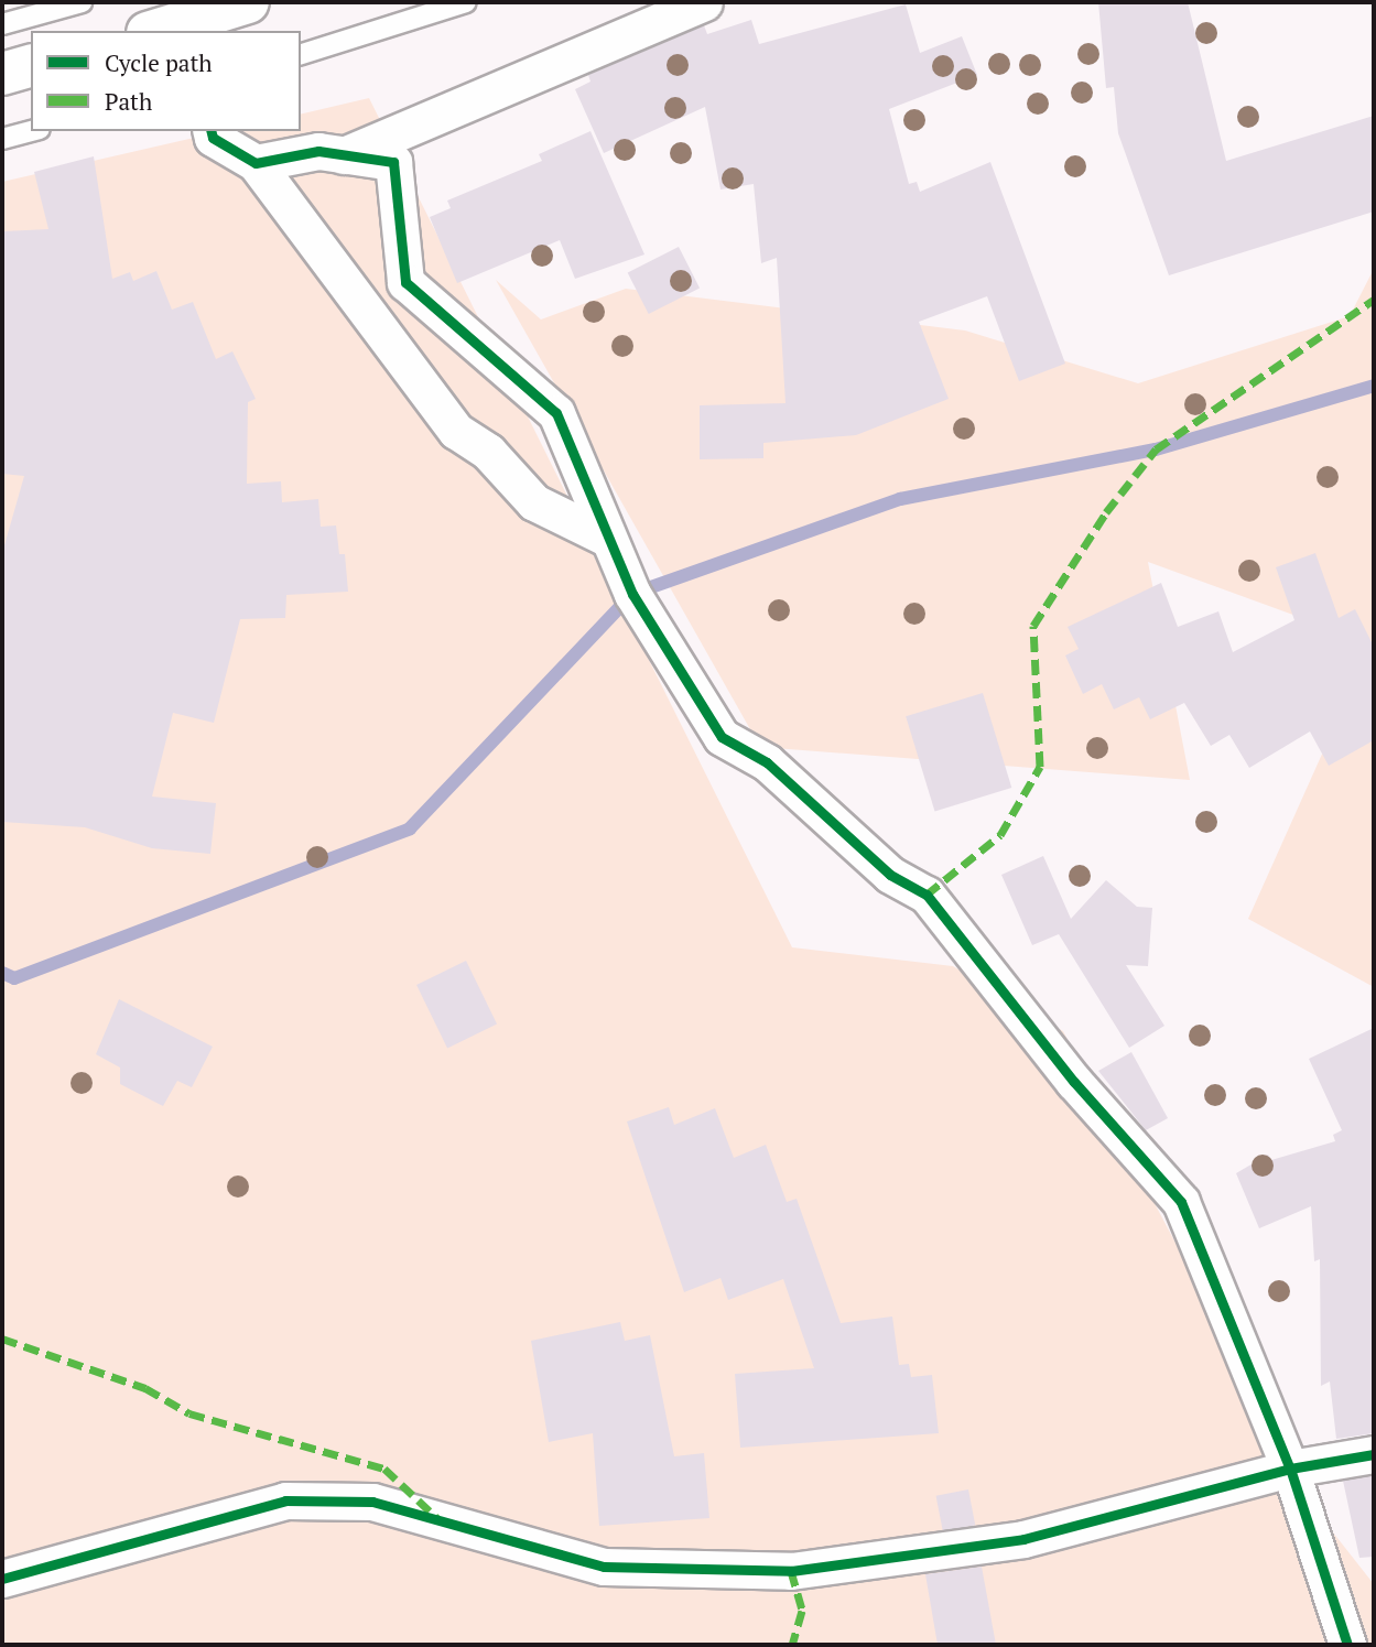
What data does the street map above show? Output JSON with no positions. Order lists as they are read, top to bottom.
{
  "legend": ["Cycle path", "Path"]
}
